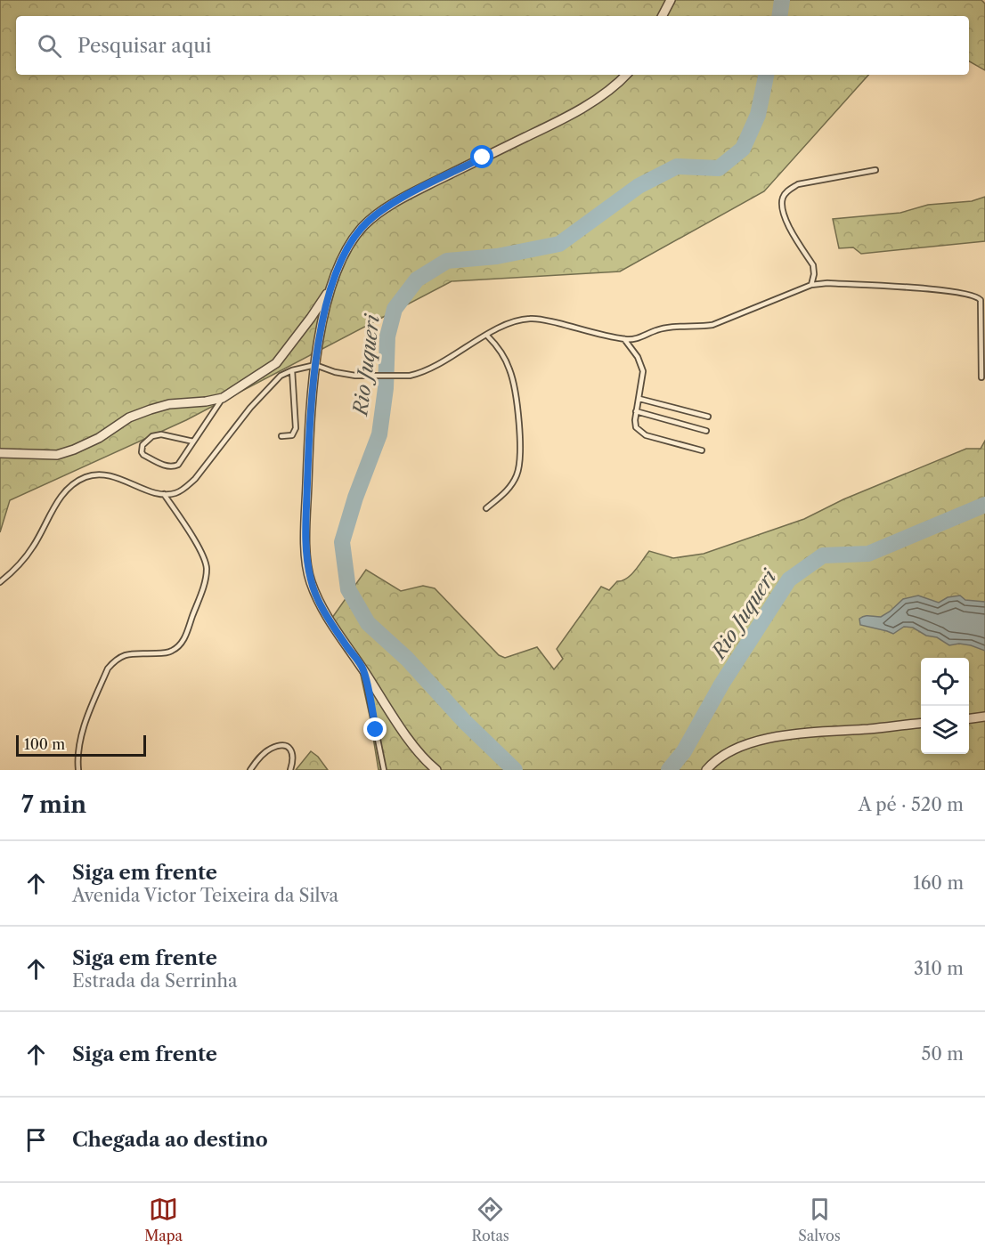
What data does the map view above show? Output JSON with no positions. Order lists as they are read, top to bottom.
{
  "water": ["Rio Juqueri"],
  "scale_bar": "100 m",
  "page": {
    "search": "Pesquisar aqui",
    "scale": "100 m",
    "heading": ["7 min", "A pé · 520 m"],
    "list": [
      ["Siga em frente", "Avenida Victor Teixeira da Silva", "160 m"],
      ["Siga em frente", "Estrada da Serrinha", "310 m"],
      ["Siga em frente", "50 m"],
      "Chegada ao destino"
    ],
    "nav": ["Mapa", "Rotas", "Salvos"]
  }
}
